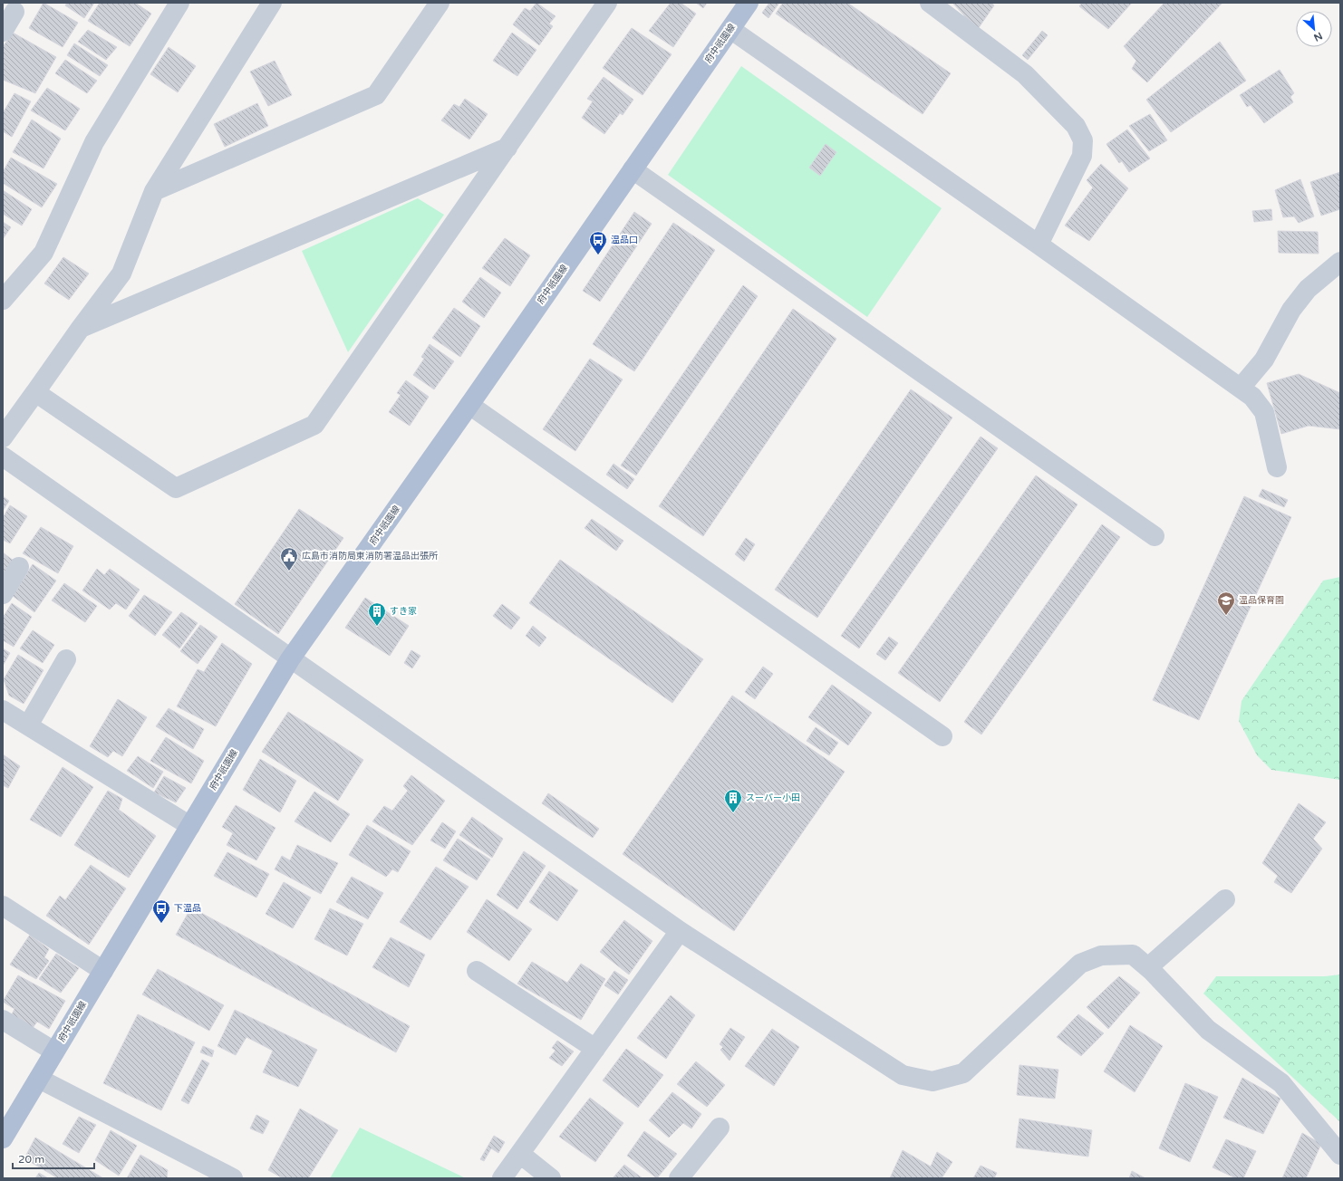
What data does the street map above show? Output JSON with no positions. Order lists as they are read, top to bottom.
{
  "streets": {
    "main road": ["府中祇園線"]
  },
  "places": {
    "bus stop": ["温品口", "下温品"],
    "public building": ["広島市消防局東消防署温品出張所"],
    "school or university": ["温品保育園"],
    "building": ["すき家", "スーパー小田"]
  },
  "scale_bar": "20 m",
  "north": "bottom right"
}
